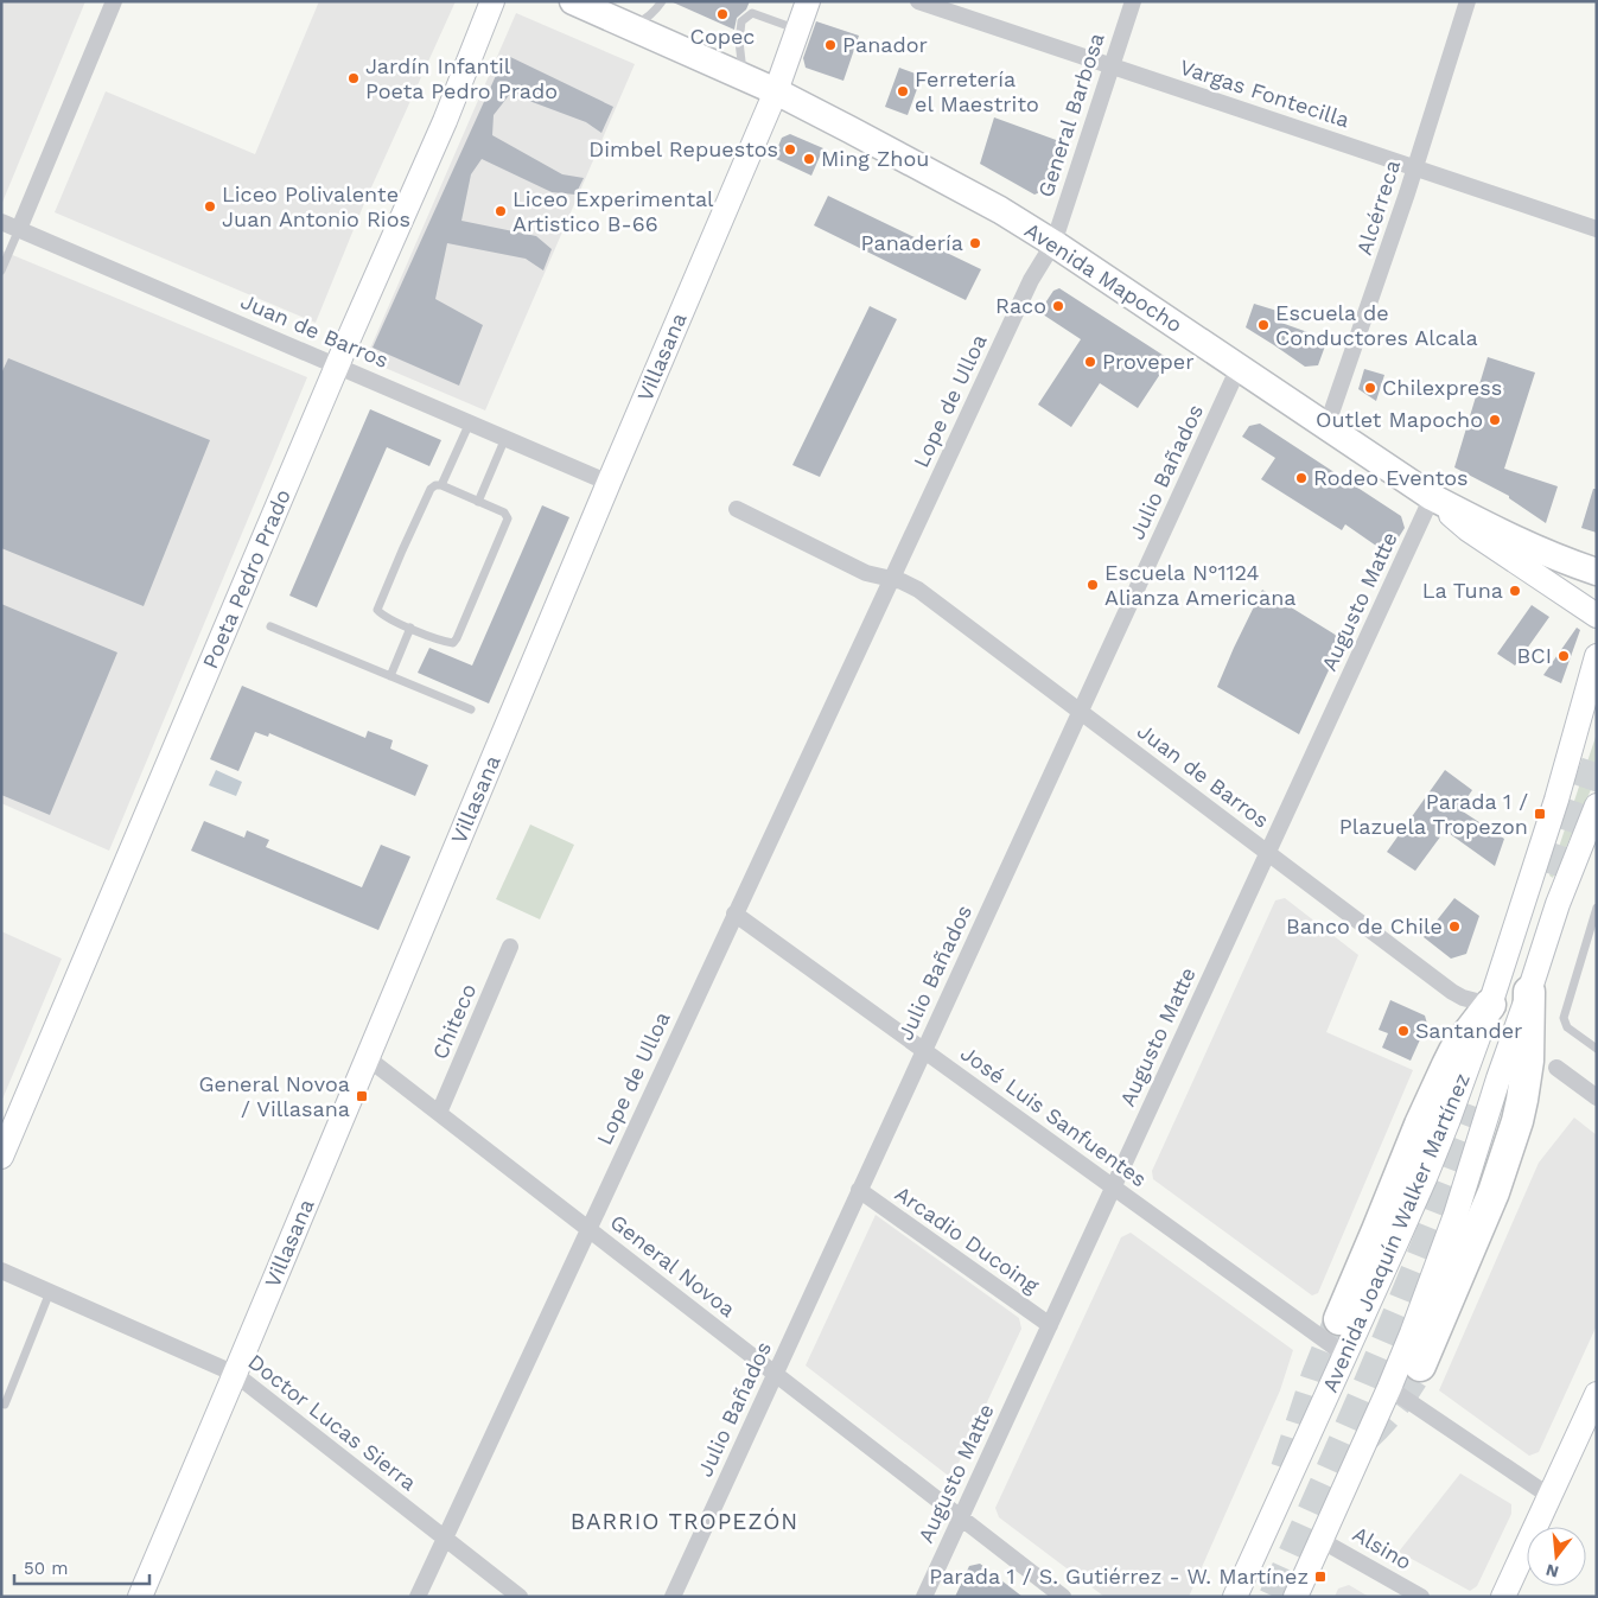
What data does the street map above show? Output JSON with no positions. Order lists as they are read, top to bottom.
{
  "streets": {
    "main road": ["Avenida Mapocho"],
    "street": [
      "Vargas Fontecilla",
      "General Barbosa",
      "Alcérreca",
      "Juan de Barros",
      "Villasana",
      "Lope de Ulloa",
      "Julio Bañados",
      "Poeta Pedro Prado",
      "Augusto Matte",
      "Chiteco",
      "José Luis Sanfuentes",
      "Avenida Joaquín Walker Martínez",
      "Arcadio Ducoing",
      "General Novoa",
      "Doctor Lucas Sierra",
      "Alsino"
    ]
  },
  "crossings": [
    ["Vargas Fontecilla", "General Barbosa"],
    ["Vargas Fontecilla", "Alcérreca"],
    ["General Barbosa", "Avenida Mapocho"],
    ["General Barbosa", "Lope de Ulloa"],
    ["Alcérreca", "Avenida Mapocho"],
    ["Avenida Mapocho", "Villasana"],
    ["Avenida Mapocho", "Lope de Ulloa"],
    ["Avenida Mapocho", "Julio Bañados"],
    ["Avenida Mapocho", "Augusto Matte"],
    ["Juan de Barros", "Villasana"],
    ["Juan de Barros", "Lope de Ulloa"],
    ["Juan de Barros", "Julio Bañados"],
    ["Juan de Barros", "Poeta Pedro Prado"],
    ["Juan de Barros", "Augusto Matte"],
    ["Juan de Barros", "Avenida Joaquín Walker Martínez"],
    ["Villasana", "General Novoa"],
    ["Villasana", "Doctor Lucas Sierra"],
    ["Lope de Ulloa", "José Luis Sanfuentes"],
    ["Lope de Ulloa", "General Novoa"],
    ["Lope de Ulloa", "Doctor Lucas Sierra"],
    ["Julio Bañados", "José Luis Sanfuentes"],
    ["Julio Bañados", "Arcadio Ducoing"],
    ["Julio Bañados", "General Novoa"],
    ["Augusto Matte", "José Luis Sanfuentes"],
    ["Augusto Matte", "Arcadio Ducoing"],
    ["Augusto Matte", "General Novoa"],
    ["Chiteco", "General Novoa"],
    ["José Luis Sanfuentes", "Avenida Joaquín Walker Martínez"],
    ["Avenida Joaquín Walker Martínez", "Alsino"]
  ],
  "districts": ["BARRIO TROPEZÓN"],
  "places": {
    "other": [
      "Copec",
      "Panador",
      "Jardín Infantil Poeta Pedro Prado",
      "Ferretería el Maestrito",
      "Dimbel Repuestos",
      "Ming Zhou",
      "Liceo Polivalente Juan Antonio Rios",
      "Liceo Experimental Artistico B-66",
      "Panadería",
      "Raco",
      "Escuela de Conductores Alcala",
      "Proveper",
      "Chilexpress",
      "Outlet Mapocho",
      "Rodeo Eventos",
      "Escuela N°1124 Alianza Americana",
      "La Tuna",
      "BCI",
      "Banco de Chile",
      "Santander"
    ],
    "transit": ["Parada 1 / Plazuela Tropezon", "General Novoa / Villasana", "Parada 1 / S. Gutiérrez - W. Martínez"]
  },
  "scale_bar": "50 m",
  "north": "bottom"
}
